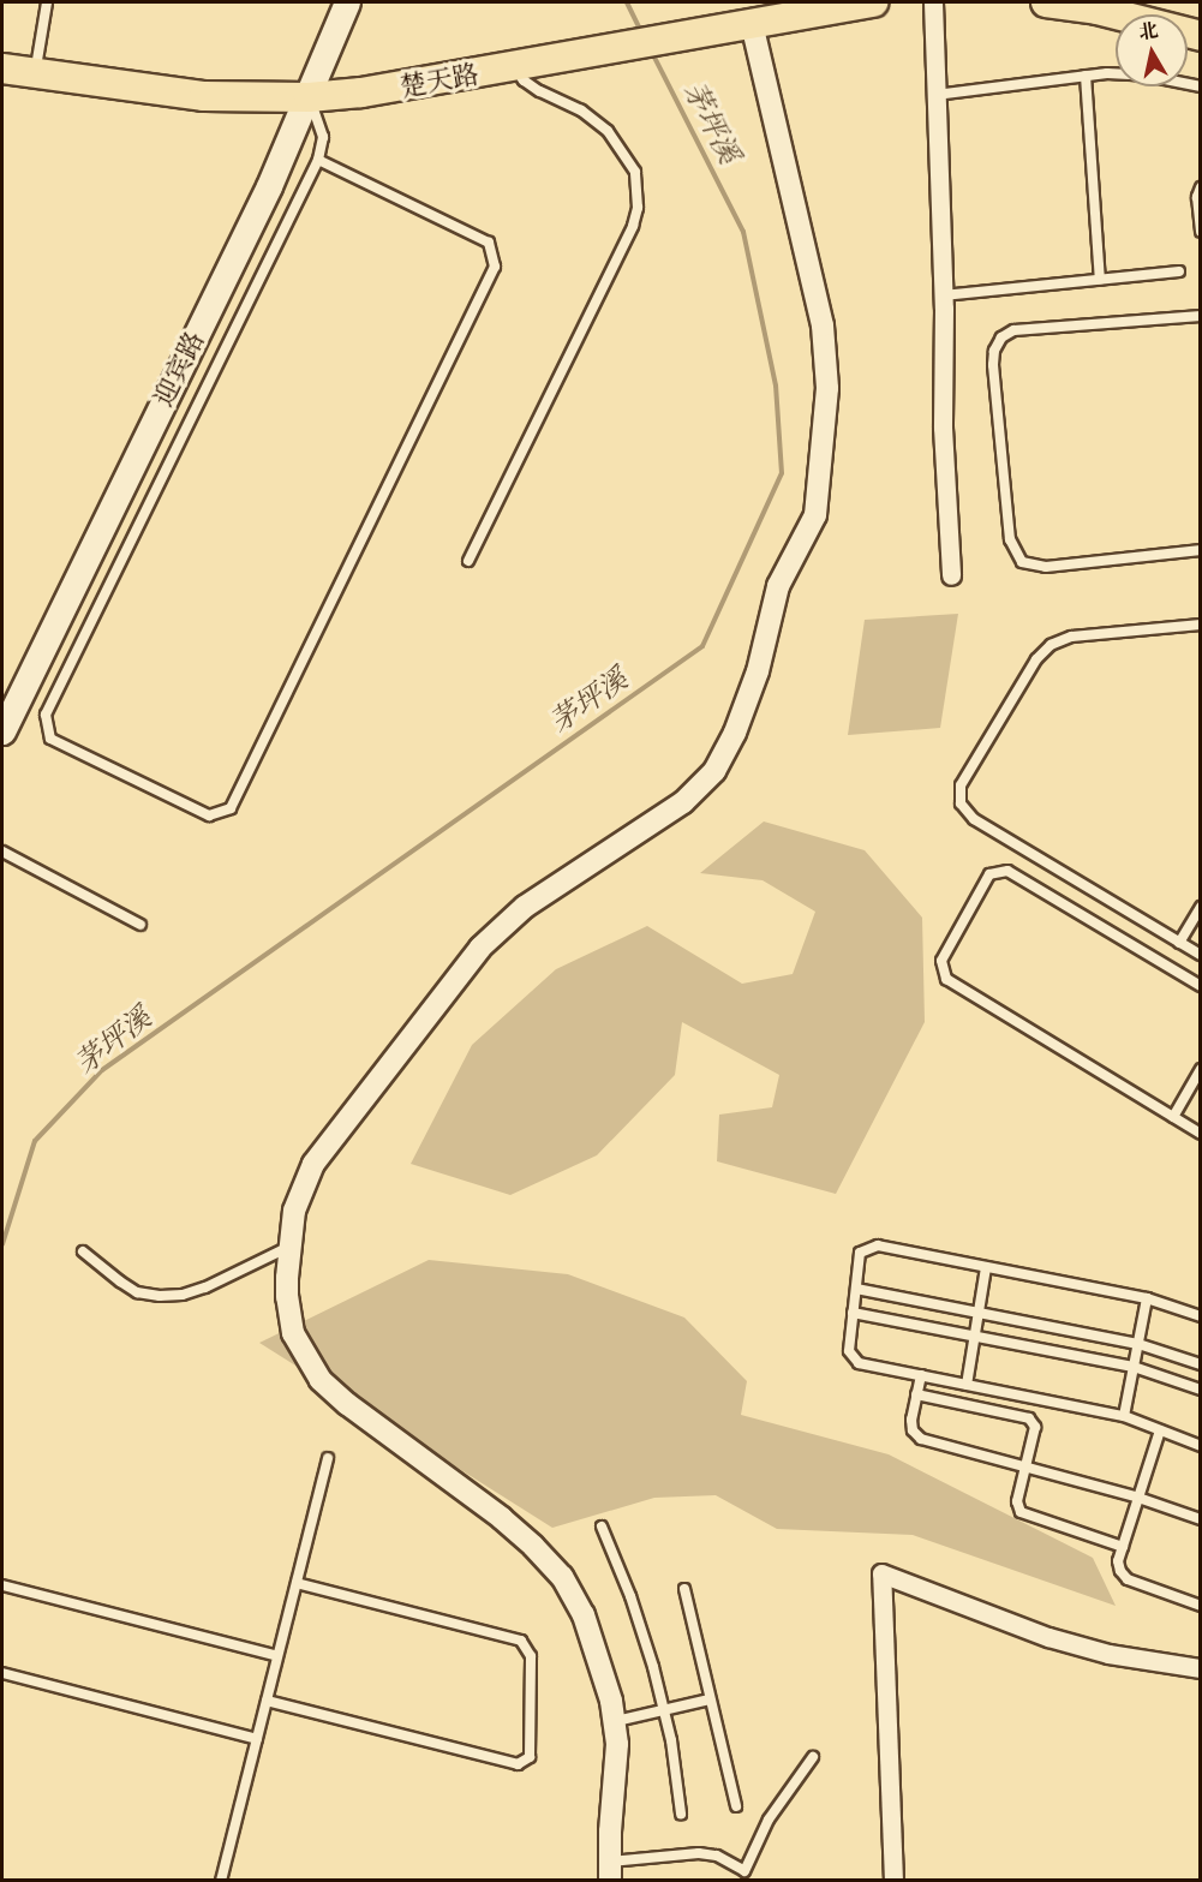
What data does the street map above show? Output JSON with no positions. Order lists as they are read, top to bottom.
{
  "streets": {
    "highway": ["楚天路"],
    "main road": ["迎宾路"]
  },
  "crossings": [
    ["楚天路", "迎宾路"]
  ],
  "water": ["茅坪溪"],
  "north": "top"
}
